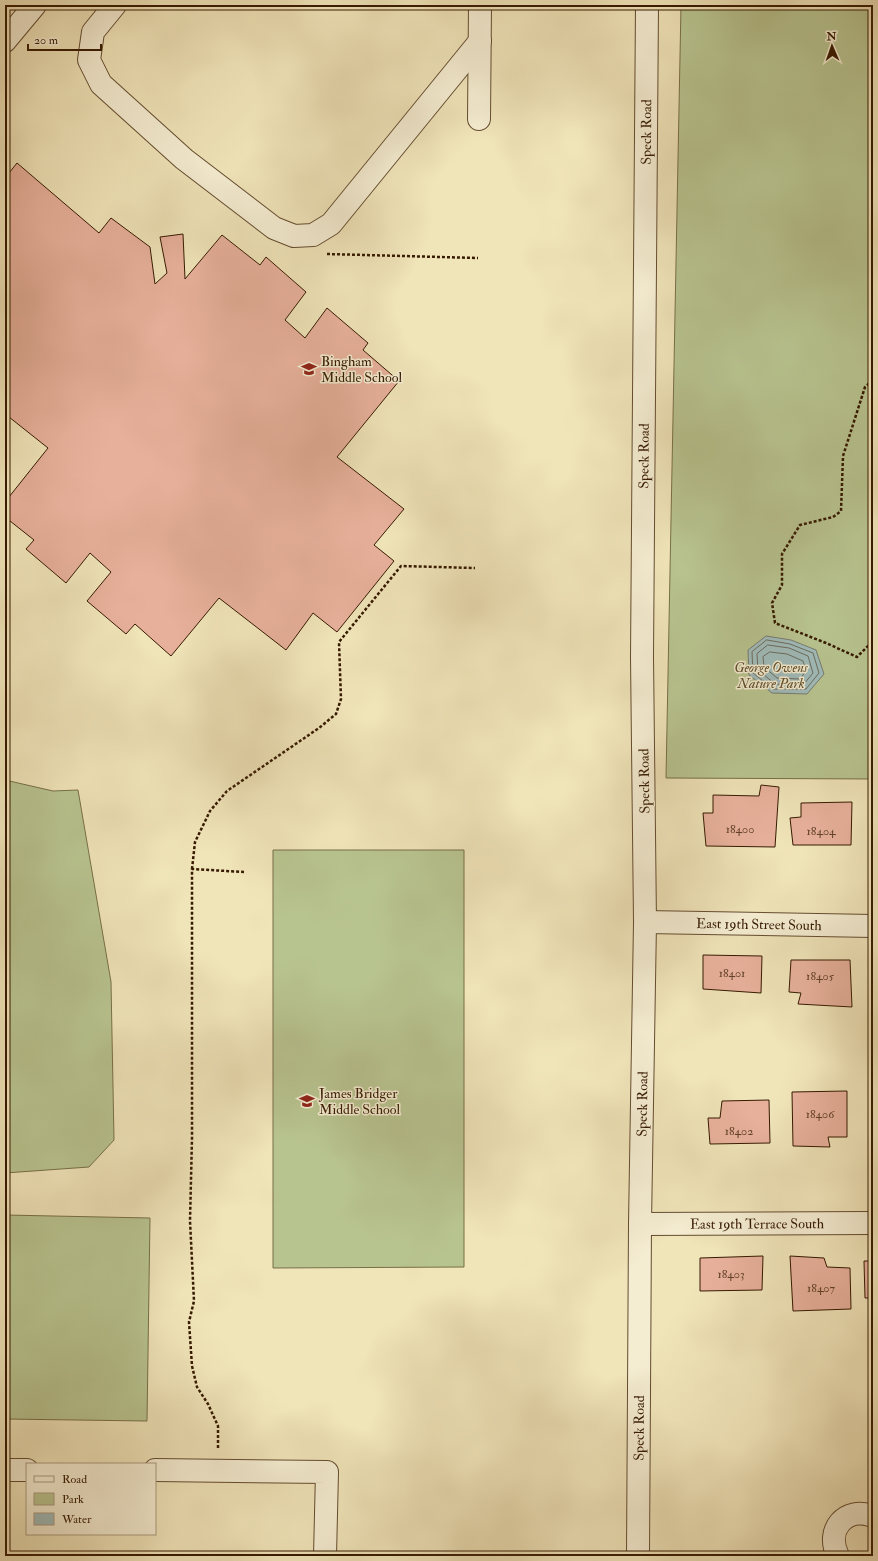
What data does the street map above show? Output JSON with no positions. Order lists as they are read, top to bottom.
{
  "streets": {
    "street": ["Speck Road", "East 19th Street South", "East 19th Terrace South"]
  },
  "crossings": [
    ["Speck Road", "East 19th Street South"],
    ["Speck Road", "East 19th Terrace South"]
  ],
  "parks": ["George Owens Nature Park"],
  "places": {
    "school or university": ["Bingham Middle School", "James Bridger Middle School"]
  },
  "house_numbers": [
    "18400",
    "18404",
    "18401",
    "18405",
    "18406",
    "18402",
    "18403",
    "18407"
  ],
  "legend": ["Road", "Park", "Water"],
  "scale_bar": "20 m",
  "north": "top"
}
